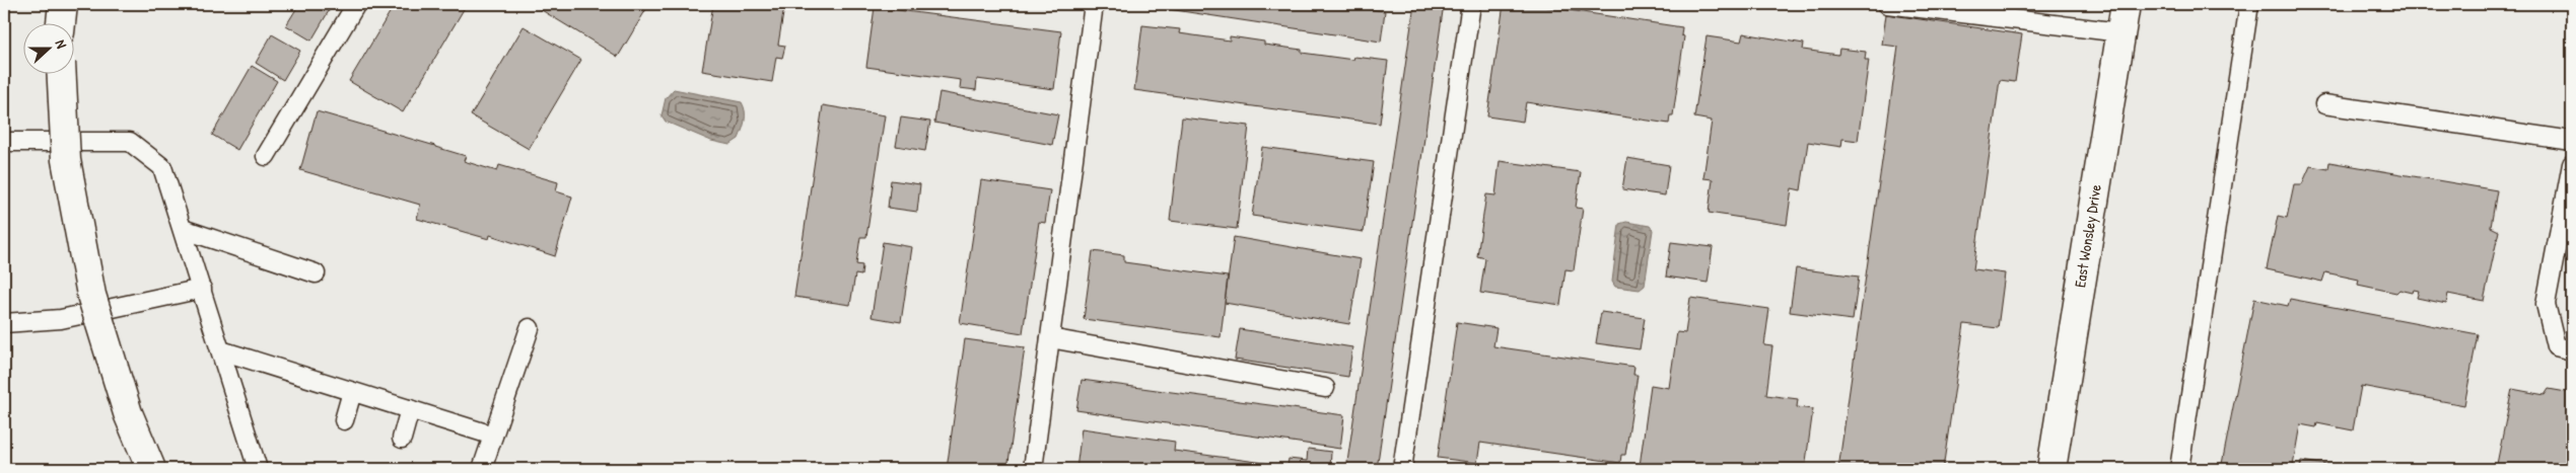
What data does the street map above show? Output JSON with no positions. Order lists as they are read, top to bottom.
{
  "streets": {
    "main road": ["East Wonsley Drive"]
  },
  "north": "right"
}
